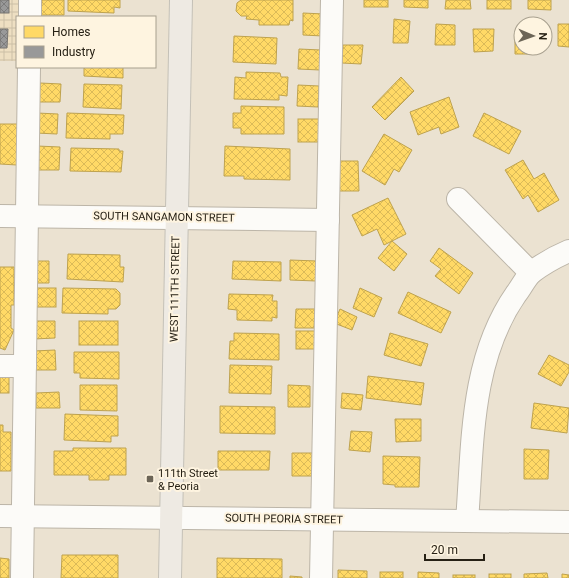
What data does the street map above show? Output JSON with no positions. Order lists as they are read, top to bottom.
{
  "streets": {
    "main road": ["WEST 111TH STREET"],
    "street": ["SOUTH SANGAMON STREET", "SOUTH PEORIA STREET"]
  },
  "crossings": [
    ["SOUTH SANGAMON STREET", "WEST 111TH STREET"],
    ["WEST 111TH STREET", "SOUTH PEORIA STREET"]
  ],
  "places": {
    "transit": ["111th Street & Peoria"]
  },
  "legend": ["Homes", "Industry"],
  "scale_bar": "20 m",
  "north": "right"
}
